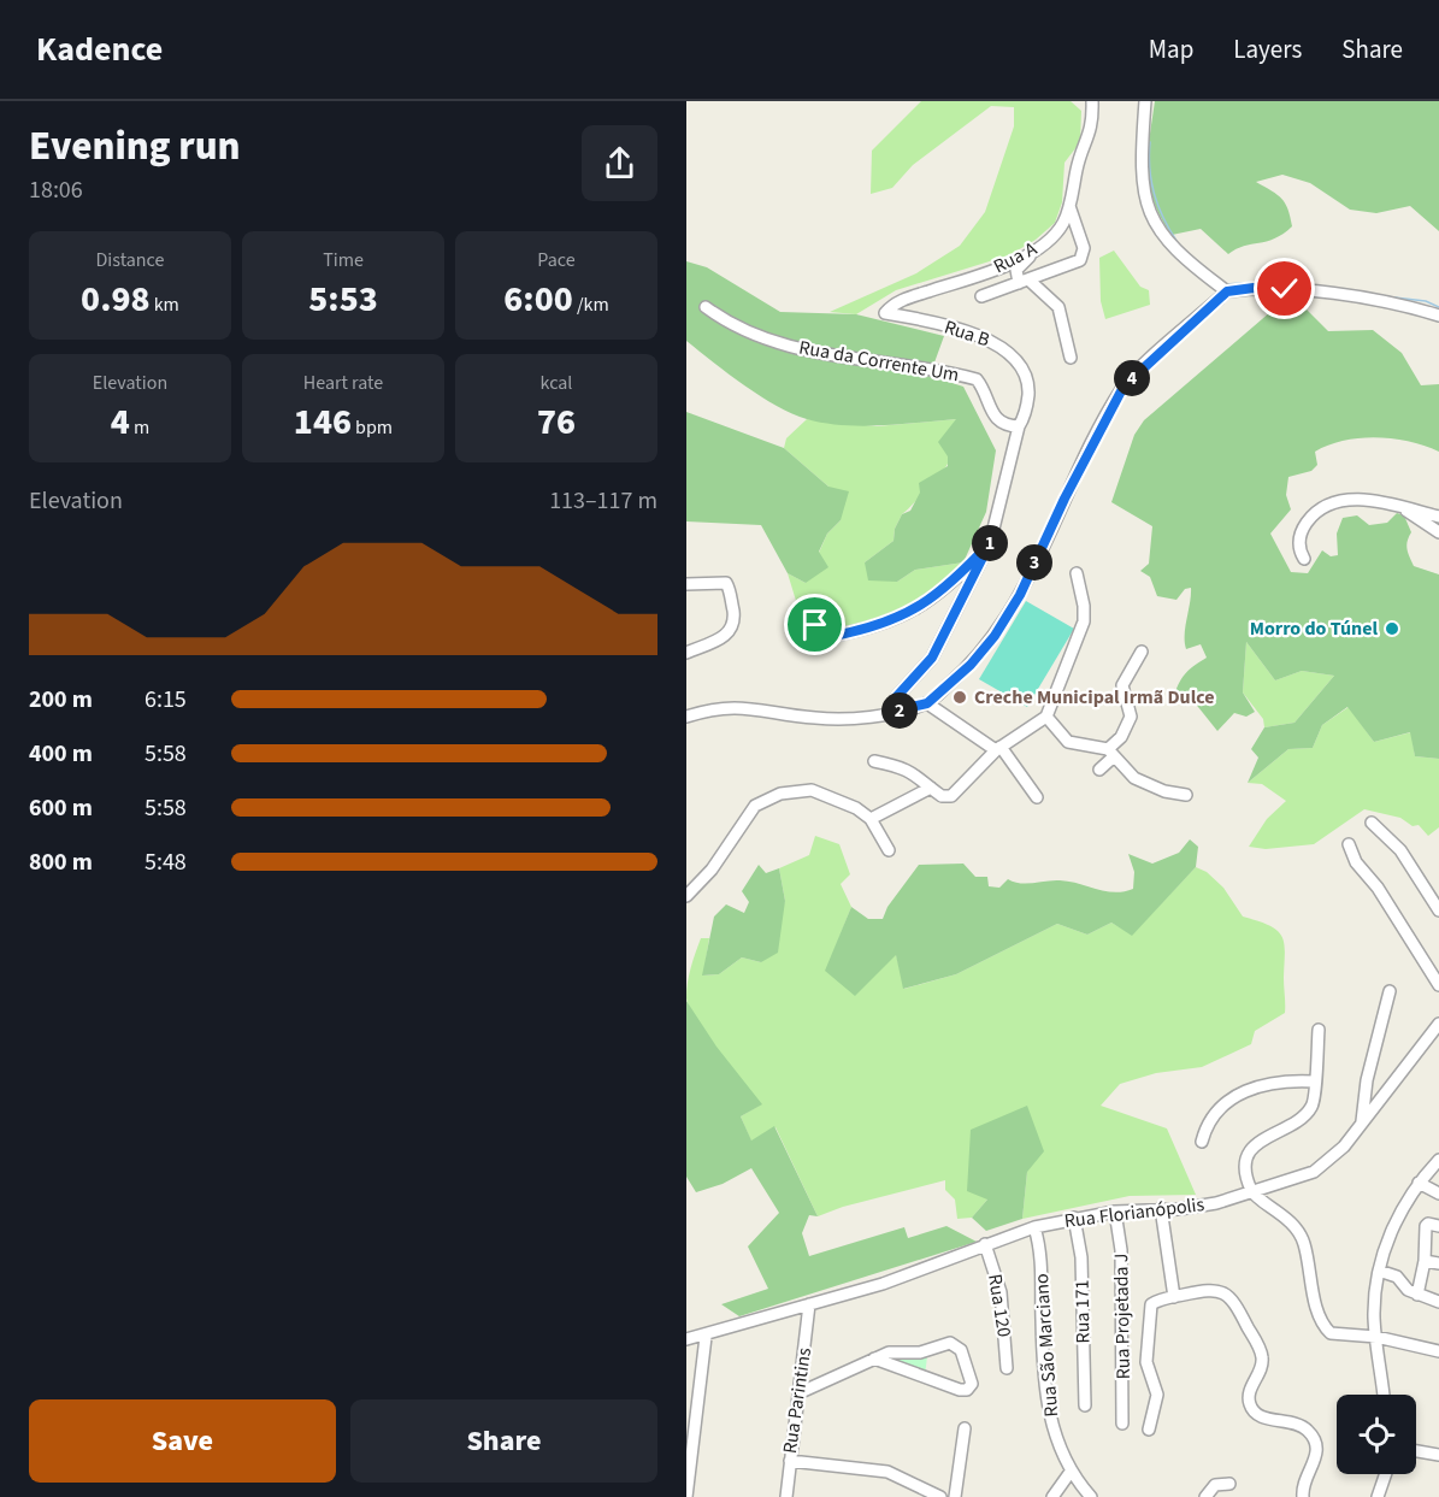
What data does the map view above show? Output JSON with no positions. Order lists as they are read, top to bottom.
{
  "streets": {
    "street": [
      "Rua A",
      "Rua B",
      "Rua da Corrente Um",
      "Rua Florianópolis",
      "Rua 120",
      "Rua 171",
      "Rua Projetada J",
      "Rua São Marciano",
      "Rua Parintins"
    ]
  },
  "crossings": [
    ["Rua A", "Rua B"],
    ["Rua B", "Rua da Corrente Um"],
    ["Rua Florianópolis", "Rua 120"],
    ["Rua Florianópolis", "Rua 171"],
    ["Rua Florianópolis", "Rua Projetada J"],
    ["Rua Florianópolis", "Rua São Marciano"],
    ["Rua Florianópolis", "Rua Parintins"]
  ],
  "places": ["Morro do Túnel", "Creche Municipal Irmã Dulce"],
  "page": {
    "header": "Kadence",
    "nav": ["Map", "Layers", "Share"],
    "heading": ["Evening run", "18:06"],
    "stats": [
      ["Distance", "0.98 km"],
      ["Time", "5:53"],
      ["Pace", "6:00 /km"],
      ["Elevation", "4 m"],
      ["Heart rate", "146 bpm"],
      ["kcal", "76"]
    ],
    "pins": [
      "4",
      "1",
      "3",
      "2"
    ],
    "chart": ["Elevation", "113–117 m"],
    "list": [
      {
        "name": "200 m",
        "note": "6:15"
      },
      {
        "name": "400 m",
        "note": "5:58"
      },
      {
        "name": "600 m",
        "note": "5:58"
      },
      {
        "name": "800 m",
        "note": "5:48"
      }
    ],
    "buttons": ["Save", "Share"]
  }
}
